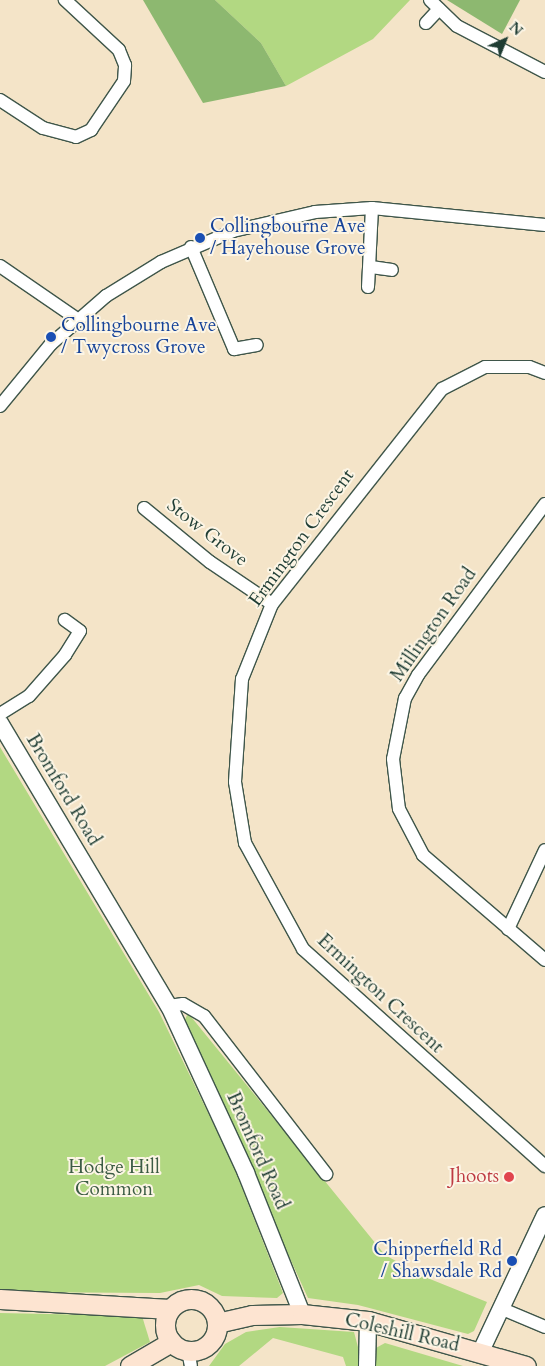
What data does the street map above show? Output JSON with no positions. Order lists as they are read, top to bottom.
{
  "streets": {
    "main road": ["Coleshill Road"],
    "street": [
      "Stow Grove",
      "Ermington Crescent",
      "Millington Road",
      "Bromford Road"
    ]
  },
  "crossings": [
    ["Stow Grove", "Ermington Crescent"],
    ["Bromford Road", "Coleshill Road"]
  ],
  "parks": ["Hodge Hill Common"],
  "places": [
    "Collingbourne Ave / Hayehouse Grove",
    "Collingbourne Ave / Twycross Grove",
    "Jhoots",
    "Chipperfield Rd / Shawsdale Rd"
  ],
  "north": "top right"
}
